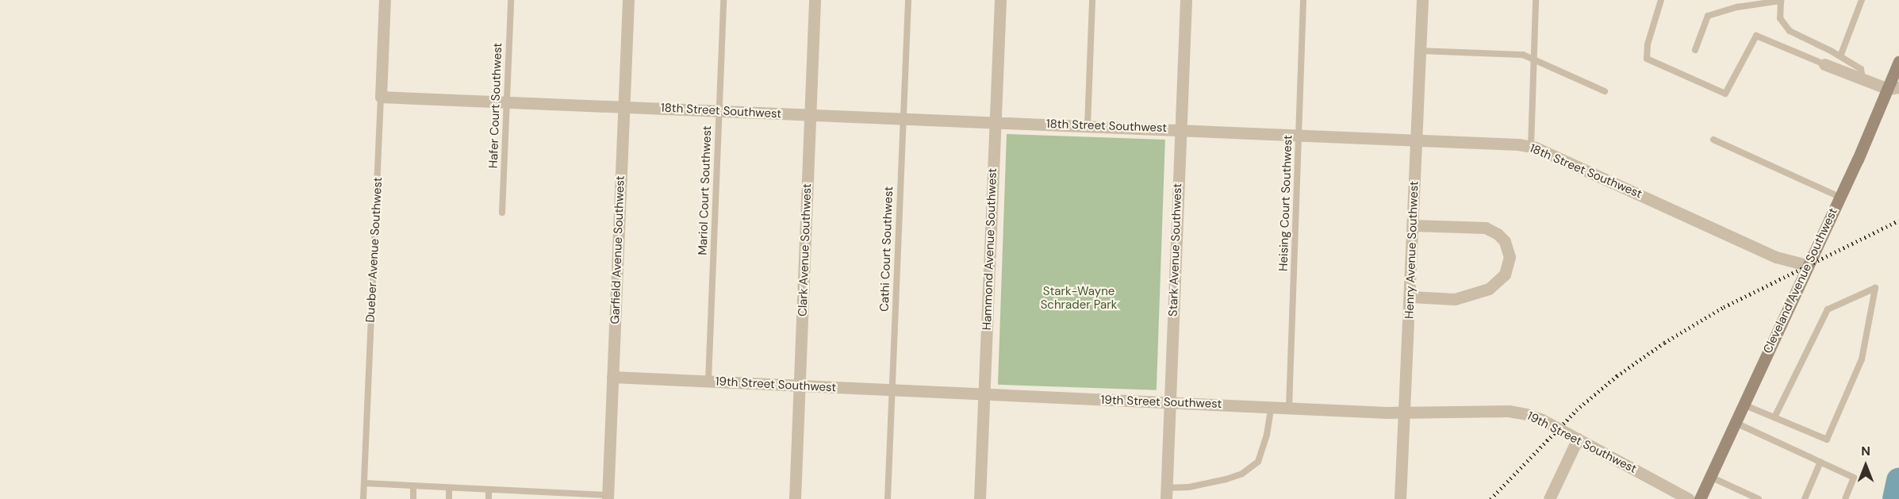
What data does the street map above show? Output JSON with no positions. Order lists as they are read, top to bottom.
{
  "streets": {
    "main road": ["Cleveland Avenue Southwest"],
    "street": [
      "18th Street Southwest",
      "Hammond Avenue Southwest",
      "Dueber Avenue Southwest",
      "Garfield Avenue Southwest",
      "Clark Avenue Southwest",
      "Stark Avenue Southwest",
      "Henry Avenue Southwest",
      "19th Street Southwest"
    ],
    "lane": [
      "Hafer Court Southwest",
      "Mariol Court Southwest",
      "Heising Court Southwest",
      "Cathi Court Southwest"
    ]
  },
  "crossings": [
    ["Hafer Court Southwest", "18th Street Southwest"],
    ["18th Street Southwest", "Mariol Court Southwest"],
    ["18th Street Southwest", "Heising Court Southwest"],
    ["18th Street Southwest", "Cathi Court Southwest"],
    ["18th Street Southwest", "Hammond Avenue Southwest"],
    ["18th Street Southwest", "Dueber Avenue Southwest"],
    ["18th Street Southwest", "Garfield Avenue Southwest"],
    ["18th Street Southwest", "Clark Avenue Southwest"],
    ["18th Street Southwest", "Stark Avenue Southwest"],
    ["18th Street Southwest", "Henry Avenue Southwest"],
    ["18th Street Southwest", "Cleveland Avenue Southwest"],
    ["Mariol Court Southwest", "19th Street Southwest"],
    ["Heising Court Southwest", "19th Street Southwest"],
    ["Cathi Court Southwest", "19th Street Southwest"],
    ["Hammond Avenue Southwest", "19th Street Southwest"],
    ["Garfield Avenue Southwest", "19th Street Southwest"],
    ["Clark Avenue Southwest", "19th Street Southwest"],
    ["Stark Avenue Southwest", "19th Street Southwest"],
    ["Henry Avenue Southwest", "19th Street Southwest"]
  ],
  "parks": ["Stark-Wayne Schrader Park"],
  "north": "top"
}
